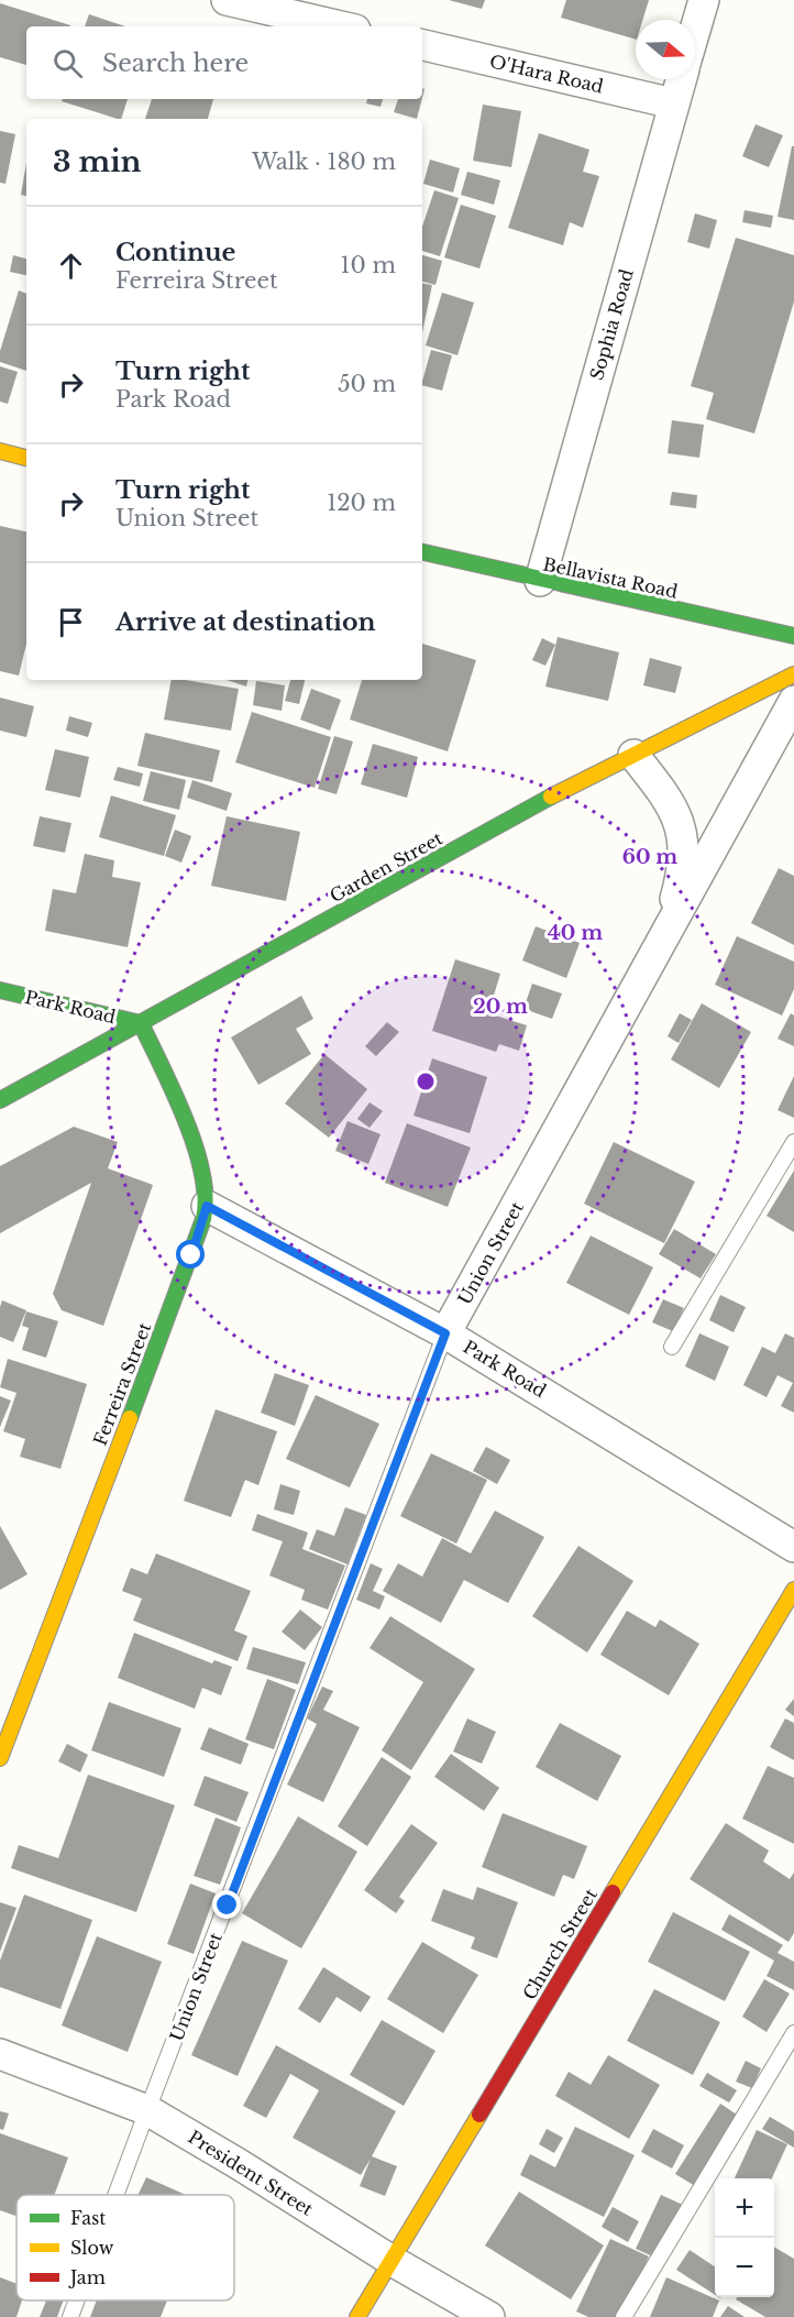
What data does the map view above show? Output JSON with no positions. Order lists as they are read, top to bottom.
{
  "streets": {
    "street": [
      "O'Hara Road",
      "Sophia Road",
      "Bellavista Road",
      "Garden Street",
      "Park Road",
      "Union Street",
      "Ferreira Street",
      "Church Street",
      "President Street"
    ]
  },
  "crossings": [
    ["O'Hara Road", "Sophia Road"],
    ["Sophia Road", "Bellavista Road"],
    ["Garden Street", "Park Road"],
    ["Garden Street", "Ferreira Street"],
    ["Park Road", "Union Street"],
    ["Park Road", "Ferreira Street"],
    ["Union Street", "President Street"],
    ["Church Street", "President Street"]
  ],
  "legend": ["Fast", "Slow", "Jam"],
  "north": "right",
  "page": {
    "search": "Search here",
    "heading": ["3 min", "Walk · 180 m"],
    "list": [
      ["Continue", "Ferreira Street", "10 m"],
      ["Turn right", "Park Road", "50 m"],
      ["Turn right", "Union Street", "120 m"],
      "Arrive at destination"
    ],
    "map_buttons": ["+", "−"]
  },
  "rings": ["60 m", "40 m", "20 m"]
}
